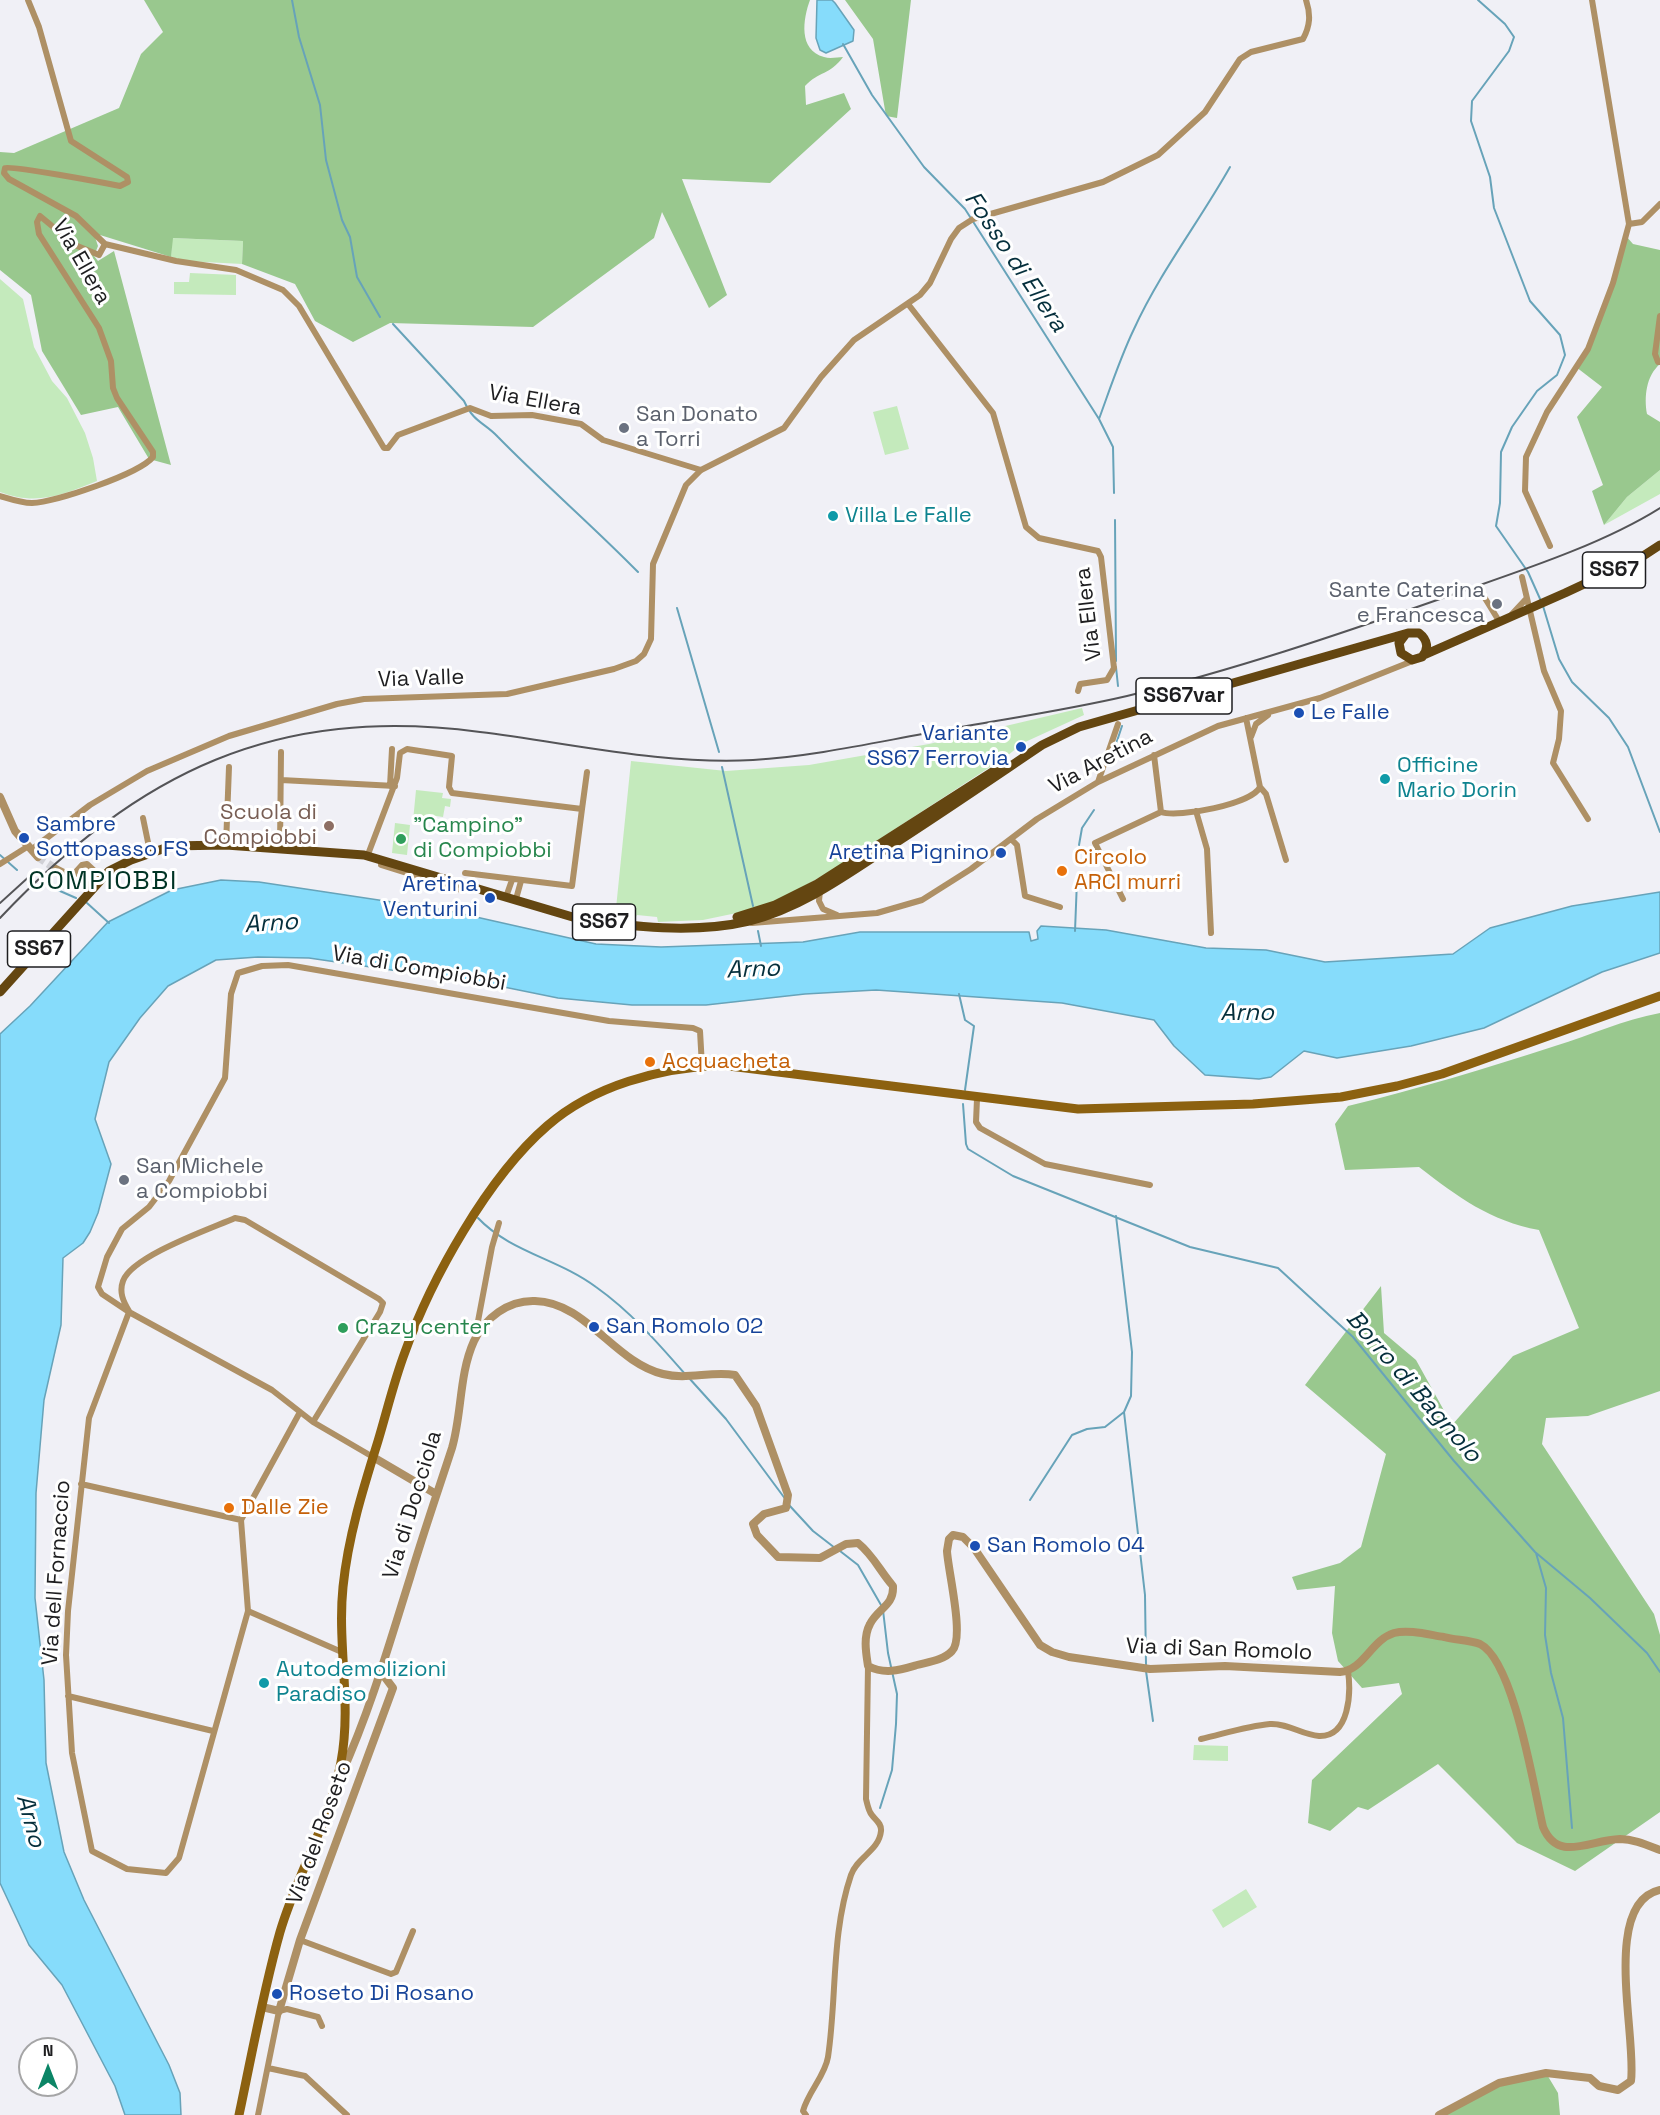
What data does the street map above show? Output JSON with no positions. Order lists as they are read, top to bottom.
{
  "streets": {
    "main road": ["SS67", "SS67var", "Via Aretina"],
    "street": [
      "Via Ellera",
      "Via Valle",
      "Via di Compiobbi",
      "Via di Docciola",
      "Via dell Fornaccio",
      "Via di San Romolo",
      "Via del Roseto"
    ]
  },
  "crossings": [
    ["Via Ellera", "Via Valle"],
    ["SS67var", "Via Aretina"],
    ["Via di Compiobbi", "Via di Docciola"],
    ["Via di Compiobbi", "Via dell Fornaccio"],
    ["Via di Docciola", "Via del Roseto"]
  ],
  "districts": ["COMPIOBBI"],
  "water": ["Fosso di Ellera", "Arno", "Borro di Bagnolo"],
  "places": [
    "San Donato a Torri",
    "Villa Le Falle",
    "Sante Caterina e Francesca",
    "Le Falle",
    "Variante SS67 Ferrovia",
    "Officine Mario Dorin",
    "Scuola di Compiobbi",
    "Sambre Sottopasso FS",
    "\"Campino\" di Compiobbi",
    "Aretina Pignino",
    "Circolo ARCI murri",
    "Aretina Venturini",
    "Acquacheta",
    "San Michele a Compiobbi",
    "San Romolo 02",
    "Crazy center",
    "Dalle Zie",
    "San Romolo 04",
    "Autodemolizioni Paradiso",
    "Roseto Di Rosano"
  ],
  "north": "top"
}
